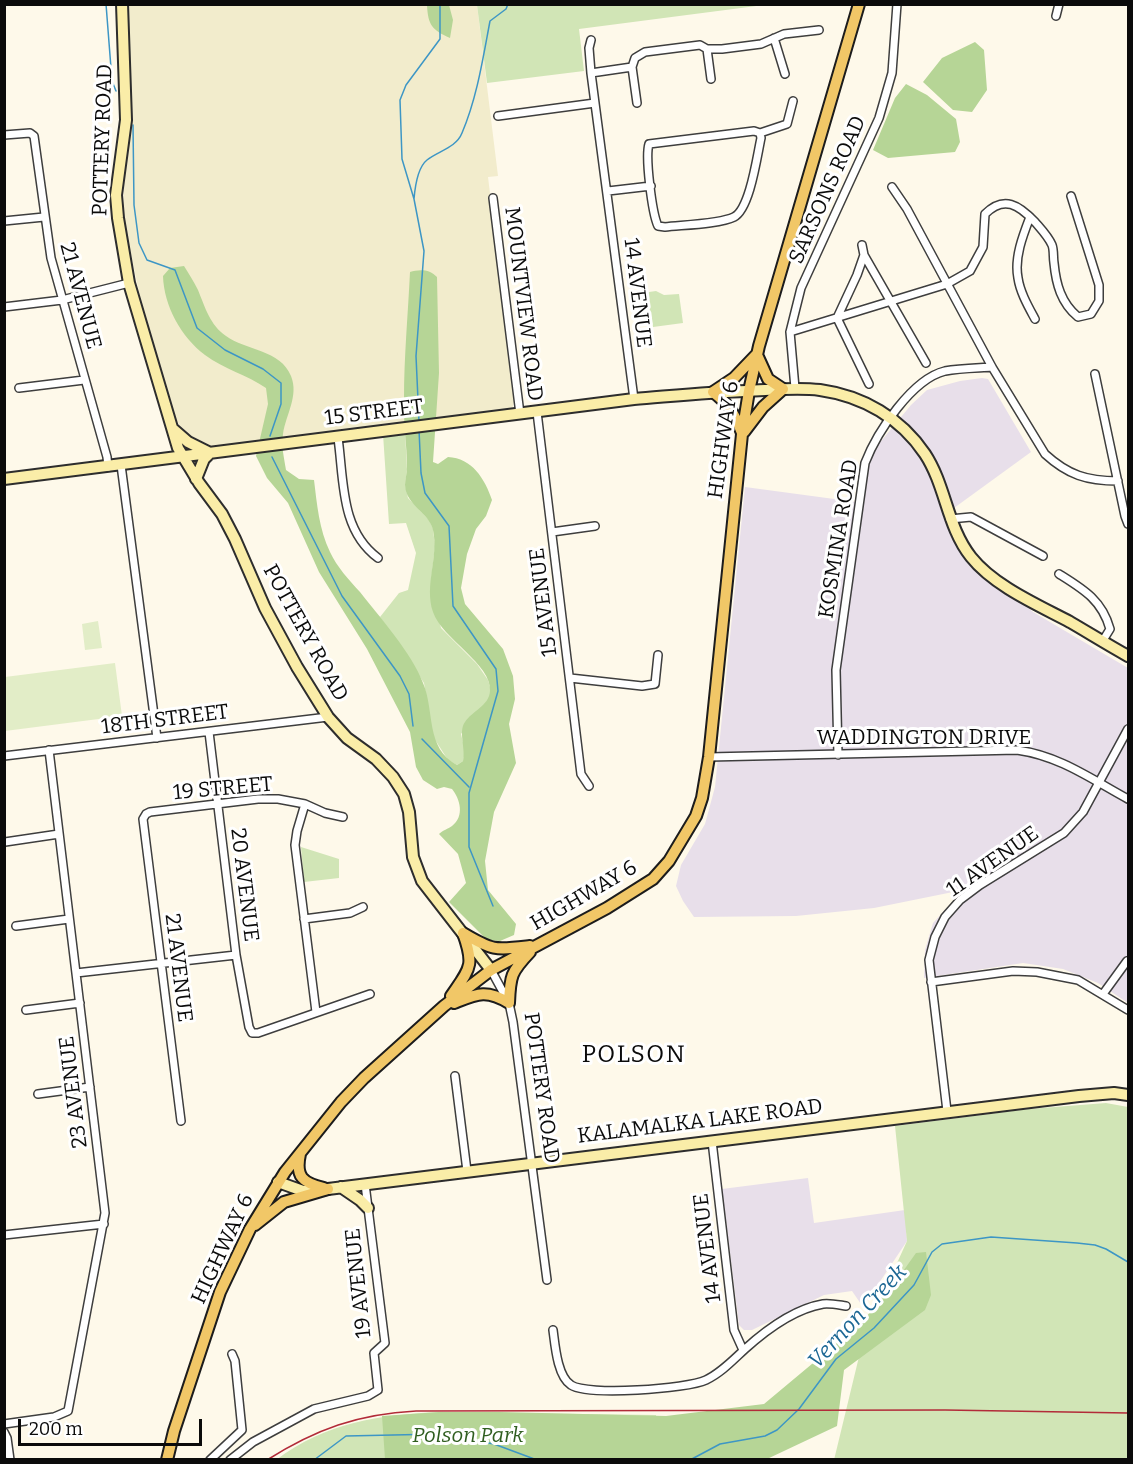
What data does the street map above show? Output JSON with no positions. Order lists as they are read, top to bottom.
{
  "streets": {
    "main road": ["HIGHWAY 6"],
    "street": [
      "POTTERY ROAD",
      "SARSONS ROAD",
      "14 AVENUE",
      "21 AVENUE",
      "MOUNTVIEW ROAD",
      "15 STREET",
      "KOSMINA ROAD",
      "15 AVENUE",
      "18TH STREET",
      "WADDINGTON DRIVE",
      "19 STREET",
      "11 AVENUE",
      "20 AVENUE",
      "23 AVENUE",
      "KALAMALKA LAKE ROAD",
      "19 AVENUE"
    ]
  },
  "crossings": [
    ["POTTERY ROAD", "15 STREET"],
    ["POTTERY ROAD", "HIGHWAY 6"],
    ["POTTERY ROAD", "18TH STREET"],
    ["POTTERY ROAD", "KALAMALKA LAKE ROAD"],
    ["SARSONS ROAD", "15 STREET"],
    ["14 AVENUE", "15 STREET"],
    ["14 AVENUE", "KALAMALKA LAKE ROAD"],
    ["21 AVENUE", "15 STREET"],
    ["21 AVENUE", "19 STREET"],
    ["MOUNTVIEW ROAD", "15 STREET"],
    ["15 STREET", "HIGHWAY 6"],
    ["15 STREET", "KOSMINA ROAD"],
    ["15 STREET", "15 AVENUE"],
    ["HIGHWAY 6", "WADDINGTON DRIVE"],
    ["HIGHWAY 6", "KALAMALKA LAKE ROAD"],
    ["KOSMINA ROAD", "WADDINGTON DRIVE"],
    ["18TH STREET", "20 AVENUE"],
    ["18TH STREET", "23 AVENUE"],
    ["WADDINGTON DRIVE", "11 AVENUE"],
    ["19 STREET", "20 AVENUE"],
    ["11 AVENUE", "KALAMALKA LAKE ROAD"],
    ["KALAMALKA LAKE ROAD", "19 AVENUE"]
  ],
  "districts": ["POLSON"],
  "water": ["Vernon Creek"],
  "parks": ["Polson Park"],
  "scale_bar": "200 m"
}
